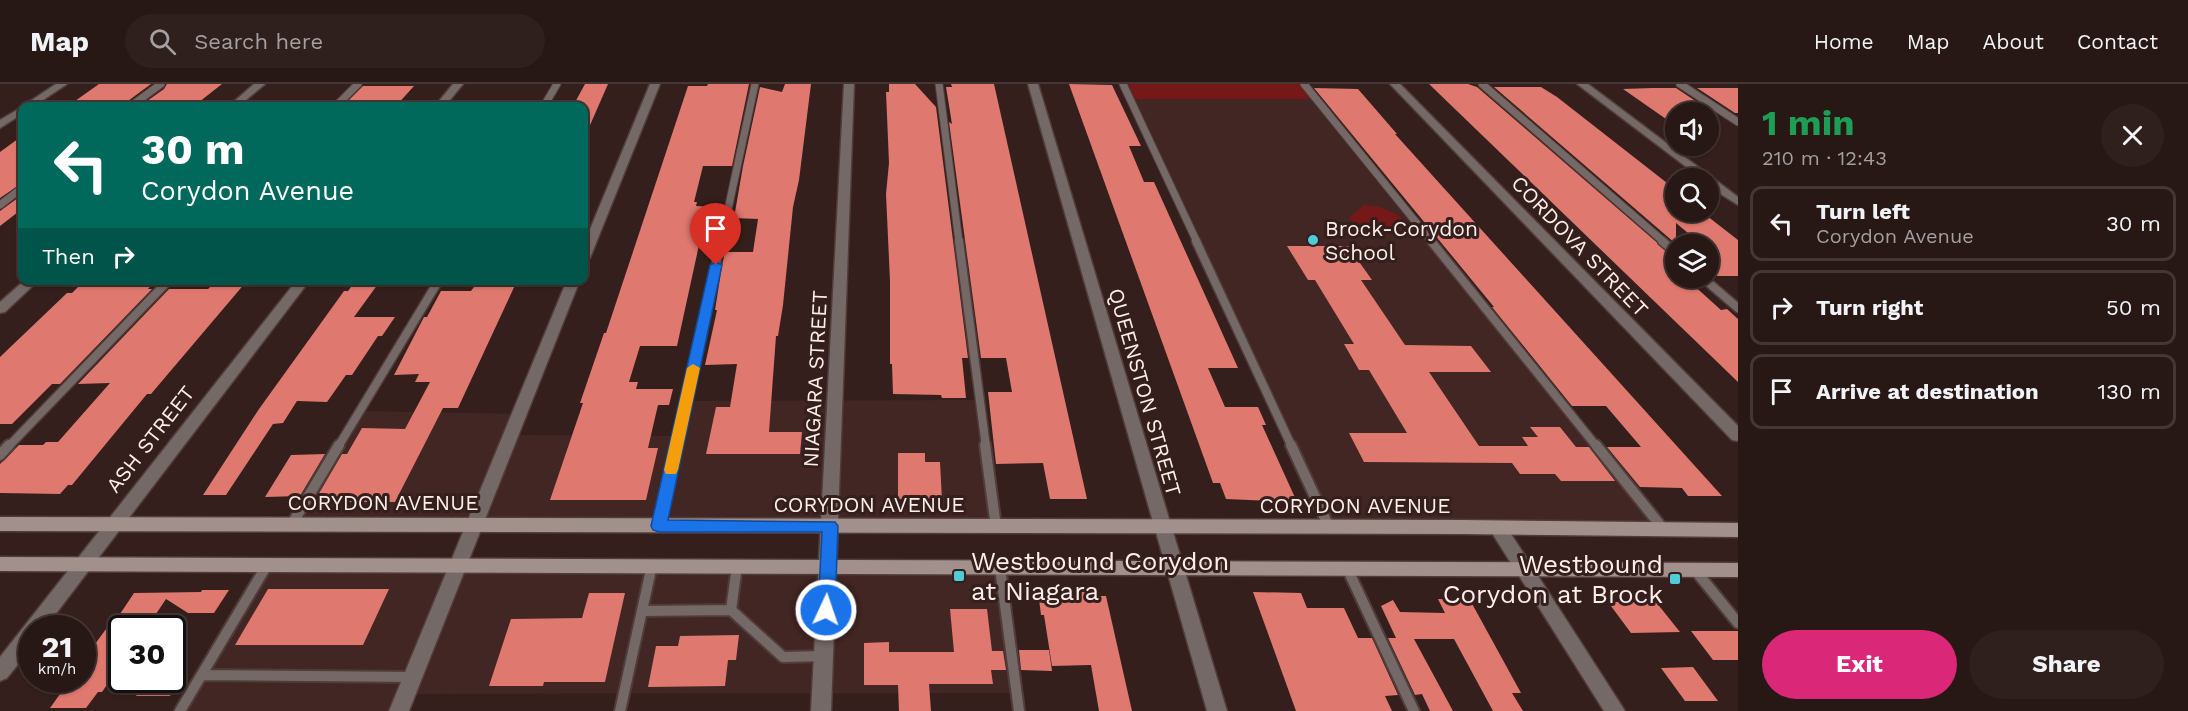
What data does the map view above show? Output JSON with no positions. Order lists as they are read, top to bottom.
{
  "streets": {
    "main road": ["CORYDON AVENUE"],
    "street": [
      "CORDOVA STREET",
      "NIAGARA STREET",
      "QUEENSTON STREET",
      "ASH STREET"
    ]
  },
  "crossings": [
    ["NIAGARA STREET", "CORYDON AVENUE"],
    ["QUEENSTON STREET", "CORYDON AVENUE"],
    ["ASH STREET", "CORYDON AVENUE"]
  ],
  "places": {
    "other": ["Brock-Corydon School"],
    "transit": ["Westbound Corydon at Niagara", "Westbound Corydon at Brock"]
  },
  "page": {
    "header": "Map",
    "search": "Search here",
    "nav": [
      "Home",
      "Map",
      "About",
      "Contact"
    ],
    "heading": ["1 min", "210 m · 12:43"],
    "turn": ["30 m", "Corydon Avenue"],
    "list": [
      {
        "name": "Turn left",
        "note": "Corydon Avenue",
        "value": "30 m"
      },
      {
        "name": "Turn right",
        "value": "50 m"
      },
      {
        "name": "Arrive at destination",
        "value": "130 m"
      }
    ],
    "then": "Then",
    "speed": "21 km/h",
    "limit": "30",
    "buttons": ["Exit", "Share"]
  }
}
